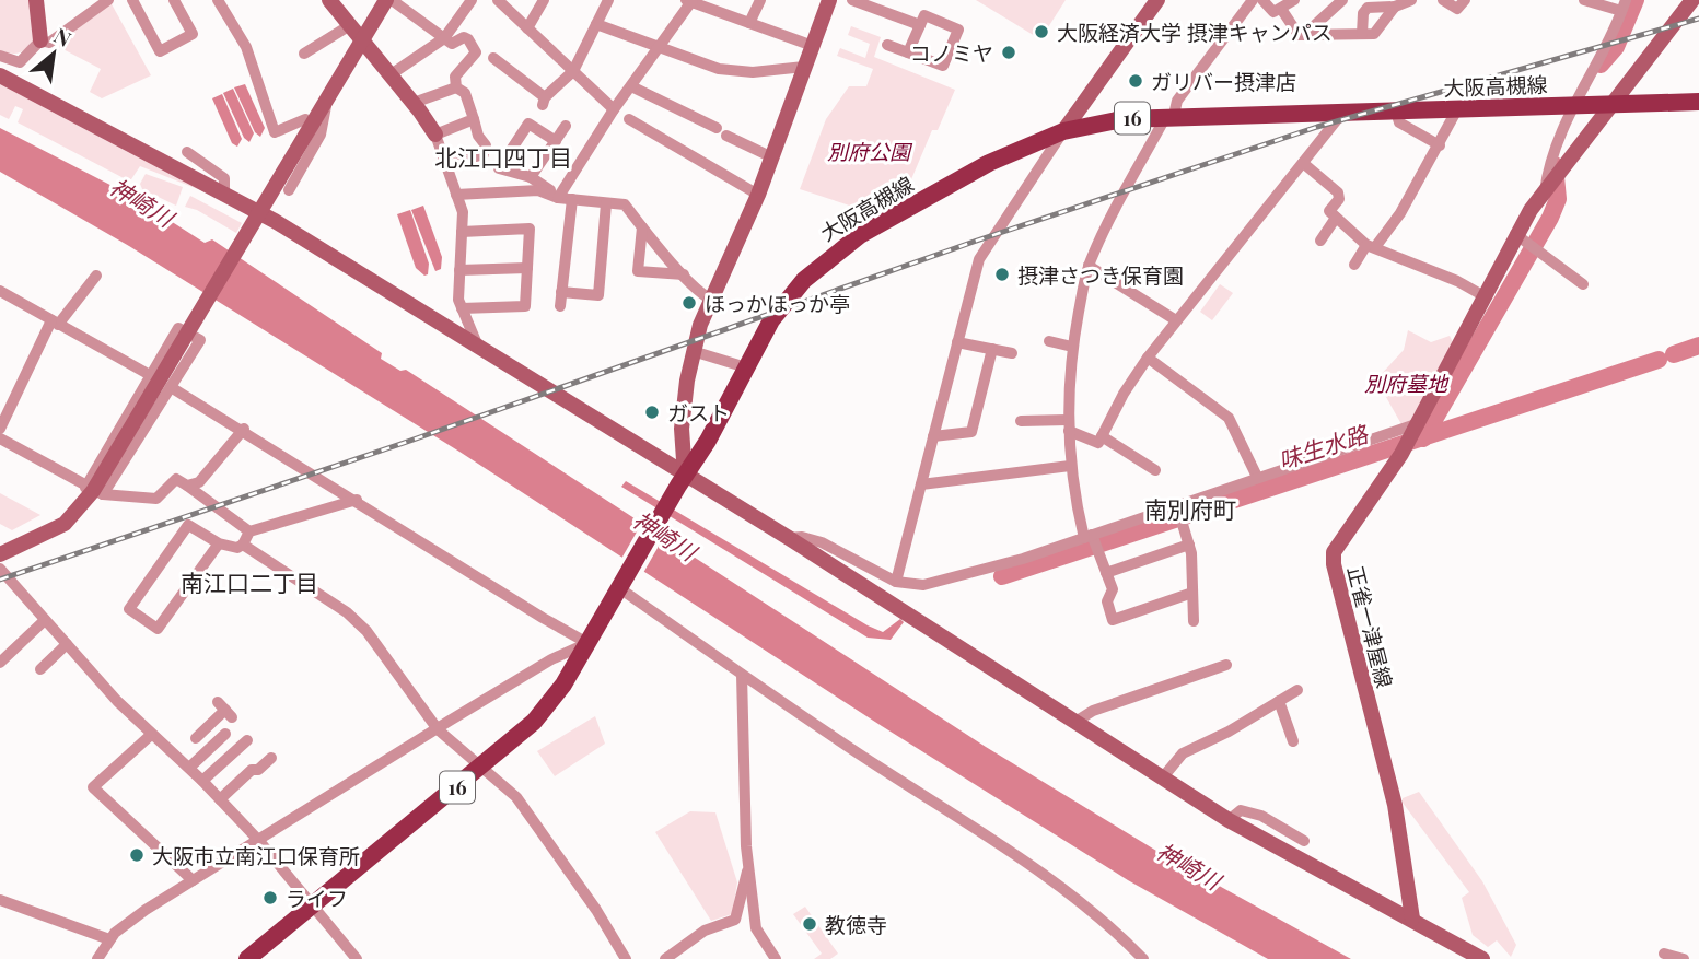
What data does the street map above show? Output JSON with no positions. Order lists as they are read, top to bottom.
{
  "streets": {
    "main road": ["大阪高槻線", "16"],
    "street": ["正雀一津屋線"]
  },
  "crossings": [
    ["大阪高槻線", "正雀一津屋線"]
  ],
  "districts": ["北江口四丁目", "南別府町", "南江口二丁目"],
  "water": ["神崎川", "味生水路"],
  "parks": ["別府公園", "別府墓地"],
  "places": [
    "大阪経済大学 摂津キャンパス",
    "コノミヤ",
    "ガリバー摂津店",
    "摂津さつき保育園",
    "ほっかほっか亭",
    "ガスト",
    "大阪市立南江口保育所",
    "ライフ",
    "教徳寺"
  ],
  "north": "top right"
}
